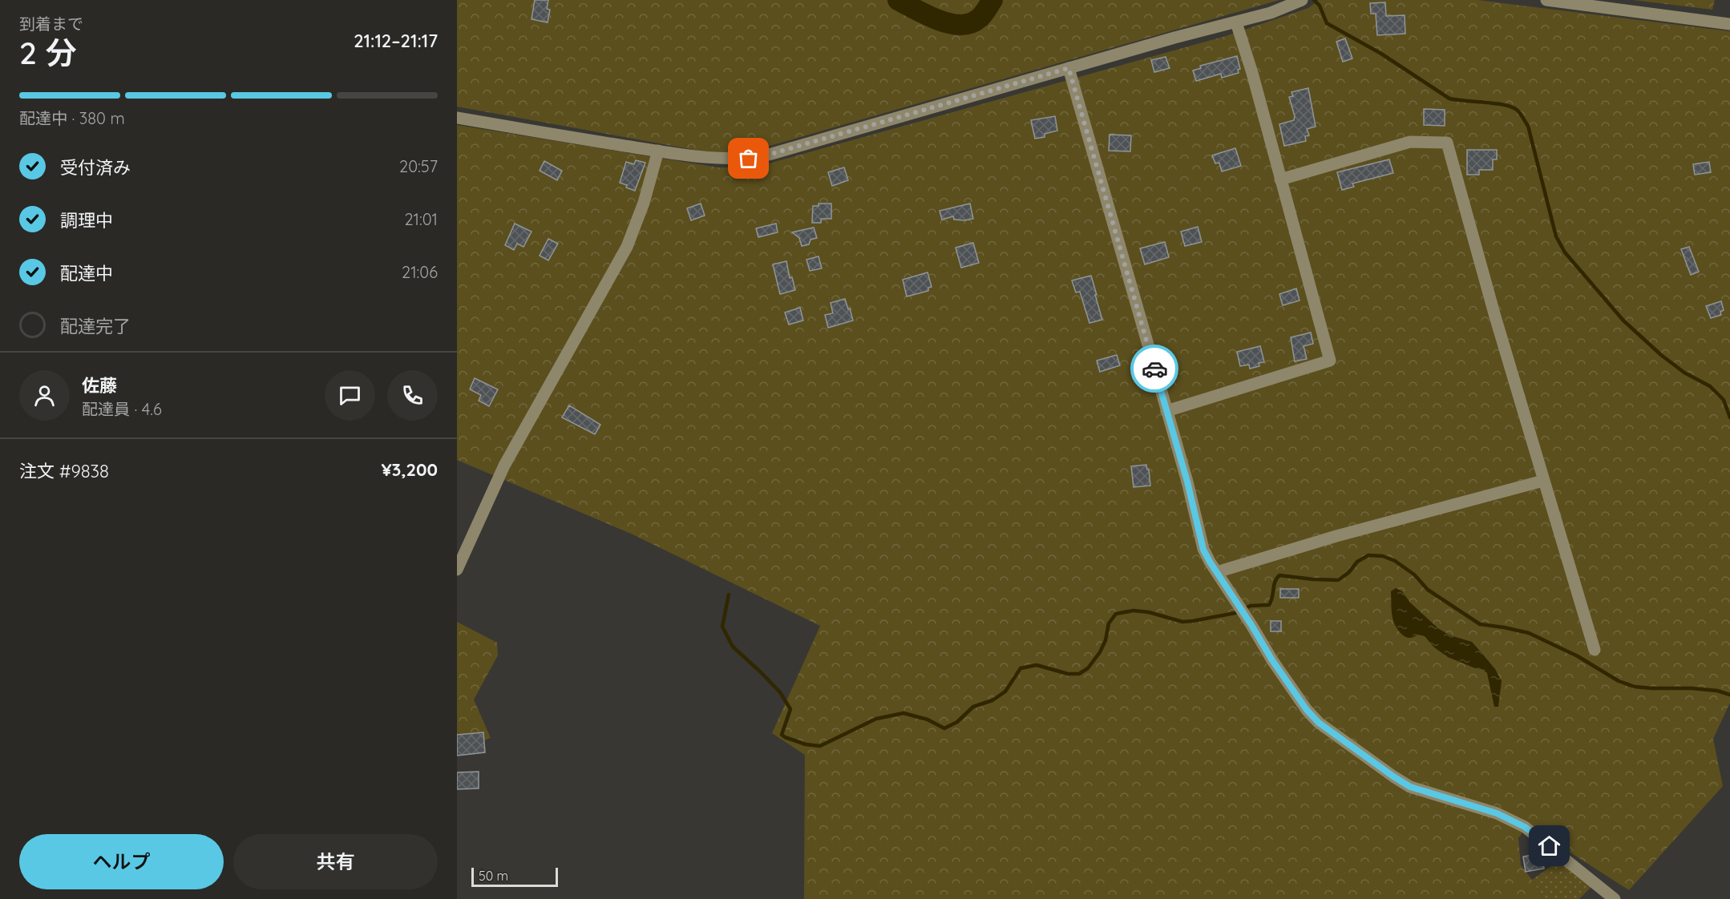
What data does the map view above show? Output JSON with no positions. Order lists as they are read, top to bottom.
{
  "scale_bar": "50 m",
  "page": {
    "heading": ["2 分", "到着まで", "21:12–21:17"],
    "panel": [
      "佐藤",
      "配達員 · 4.6",
      "注文 #9838",
      "¥3,200"
    ],
    "bar": "配達中 · 380 m",
    "list": [
      ["受付済み", "20:57"],
      ["調理中", "21:01"],
      ["配達中", "21:06"],
      "配達完了"
    ],
    "buttons": ["ヘルプ", "共有"],
    "scale": "50 m"
  }
}
